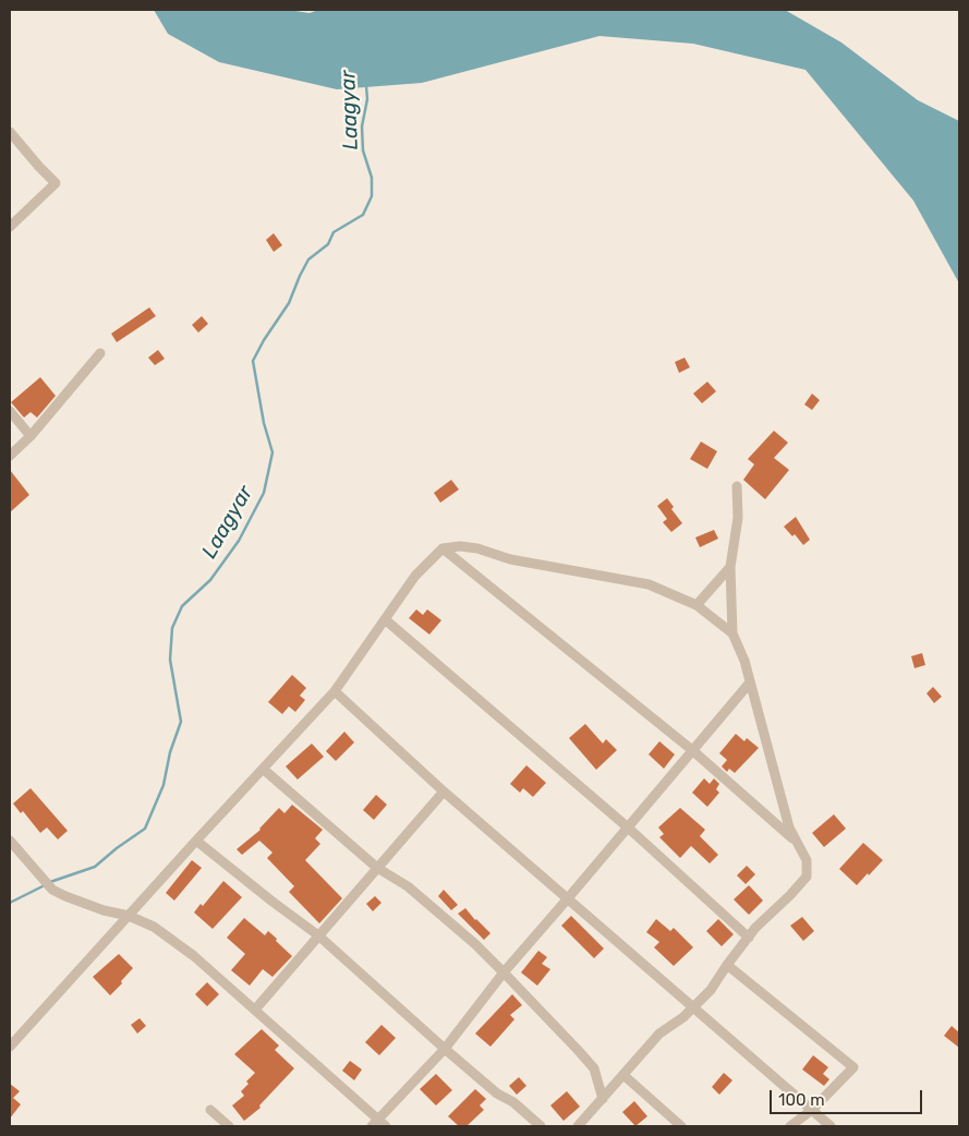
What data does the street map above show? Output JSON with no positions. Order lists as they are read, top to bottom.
{
  "water": ["Laagyar"],
  "scale_bar": "100 m"
}
